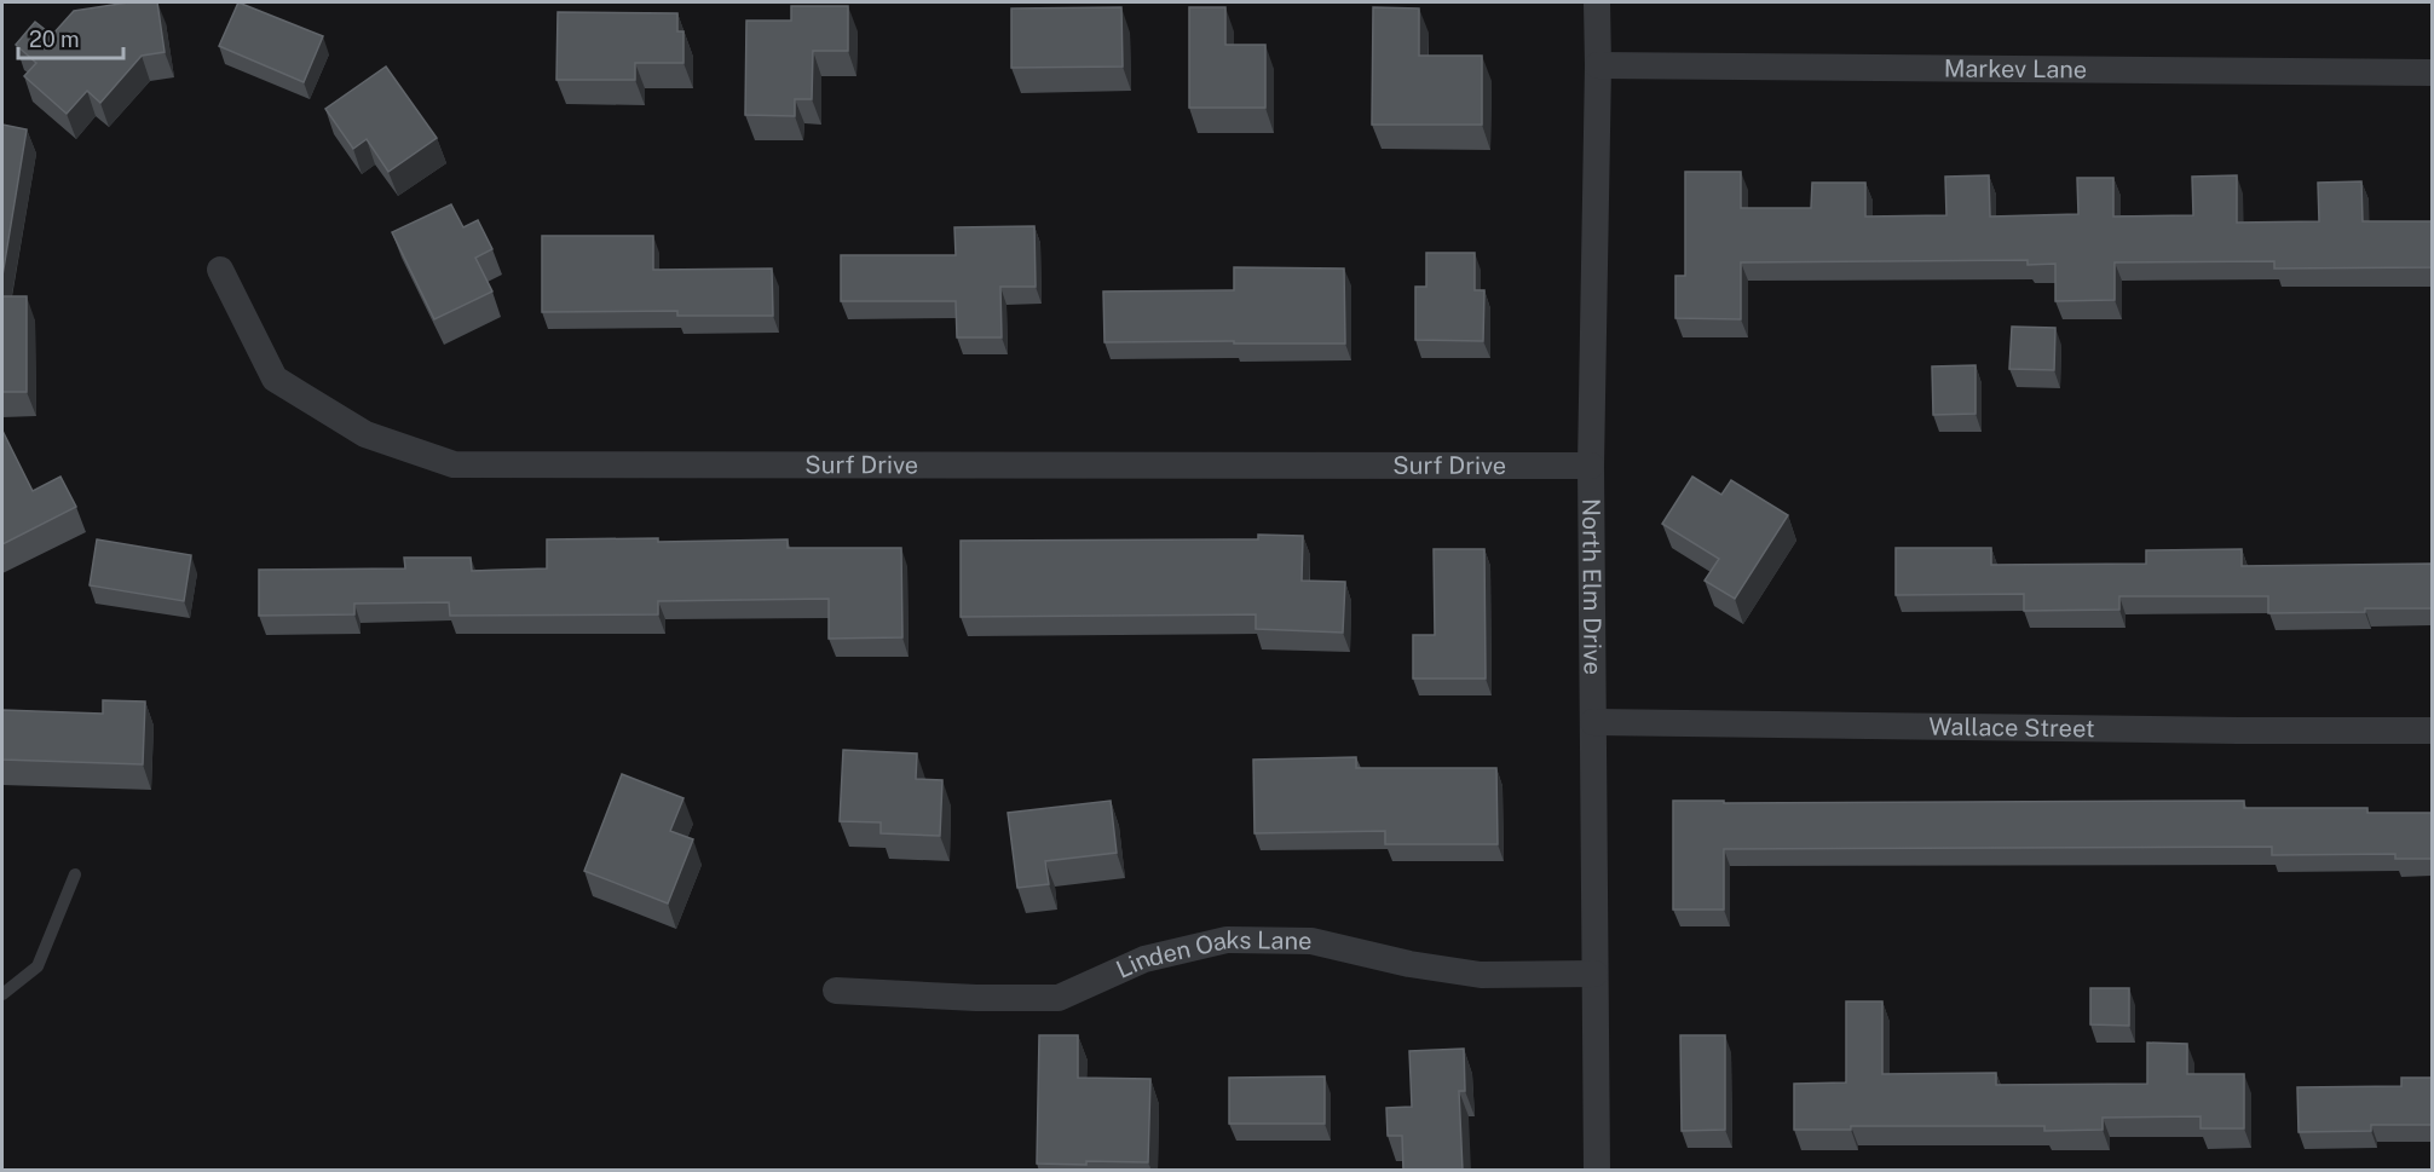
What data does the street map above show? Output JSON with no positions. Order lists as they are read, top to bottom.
{
  "streets": {
    "street": [
      "Markev Lane",
      "Surf Drive",
      "North Elm Drive",
      "Wallace Street",
      "Linden Oaks Lane"
    ]
  },
  "crossings": [
    ["Markev Lane", "North Elm Drive"],
    ["Surf Drive", "North Elm Drive"],
    ["North Elm Drive", "Wallace Street"],
    ["North Elm Drive", "Linden Oaks Lane"]
  ],
  "scale_bar": "20 m"
}
